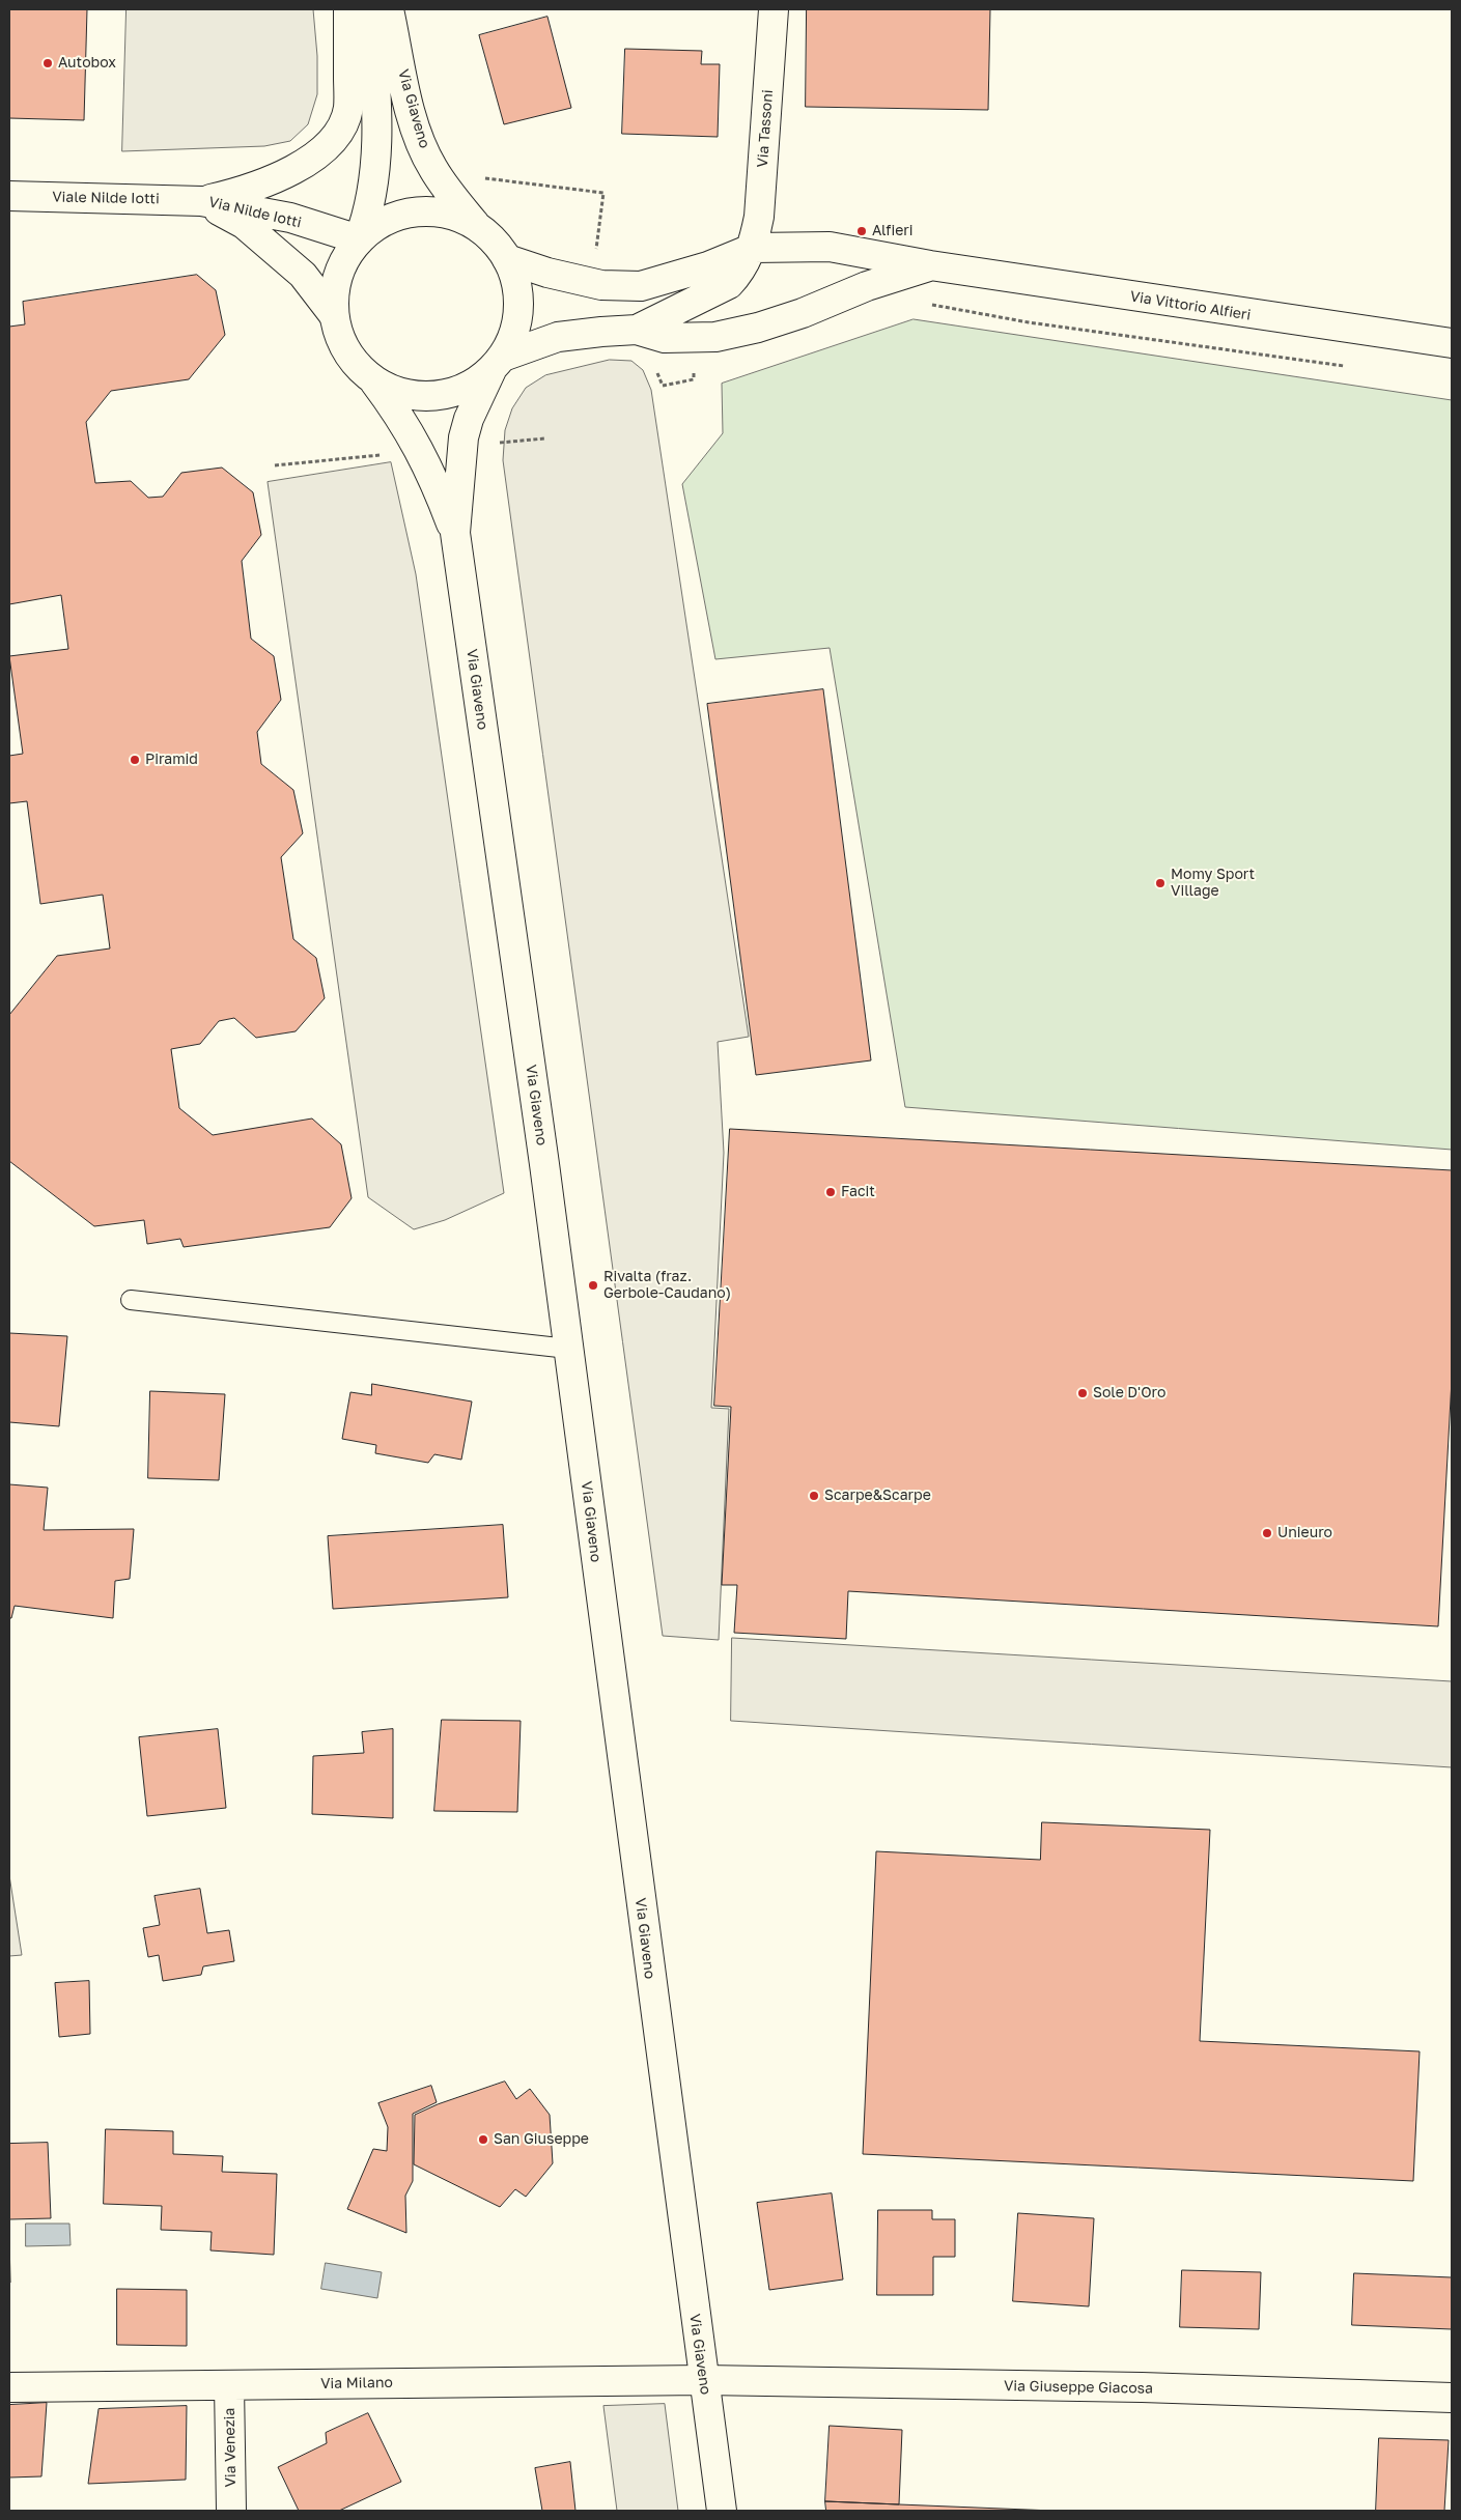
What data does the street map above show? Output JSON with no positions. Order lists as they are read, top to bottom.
{
  "streets": {
    "street": [
      "Via Giaveno",
      "Via Tassoni",
      "Viale Nilde Iotti",
      "Via Nilde Iotti",
      "Via Vittorio Alfieri",
      "Via Milano",
      "Via Giuseppe Giacosa",
      "Via Venezia"
    ]
  },
  "crossings": [
    ["Via Giaveno", "Via Nilde Iotti"],
    ["Via Giaveno", "Via Vittorio Alfieri"],
    ["Via Giaveno", "Via Milano"],
    ["Via Giaveno", "Via Giuseppe Giacosa"],
    ["Via Tassoni", "Via Vittorio Alfieri"],
    ["Viale Nilde Iotti", "Via Nilde Iotti"],
    ["Via Nilde Iotti", "Via Vittorio Alfieri"],
    ["Via Milano", "Via Giuseppe Giacosa"],
    ["Via Milano", "Via Venezia"]
  ],
  "places": [
    "Autobox",
    "Alfieri",
    "Piramid",
    "Momy Sport Village",
    "Facit",
    "Rivalta (fraz. Gerbole-Caudano)",
    "Sole D'Oro",
    "Scarpe&Scarpe",
    "Unieuro",
    "San Giuseppe"
  ]
}
